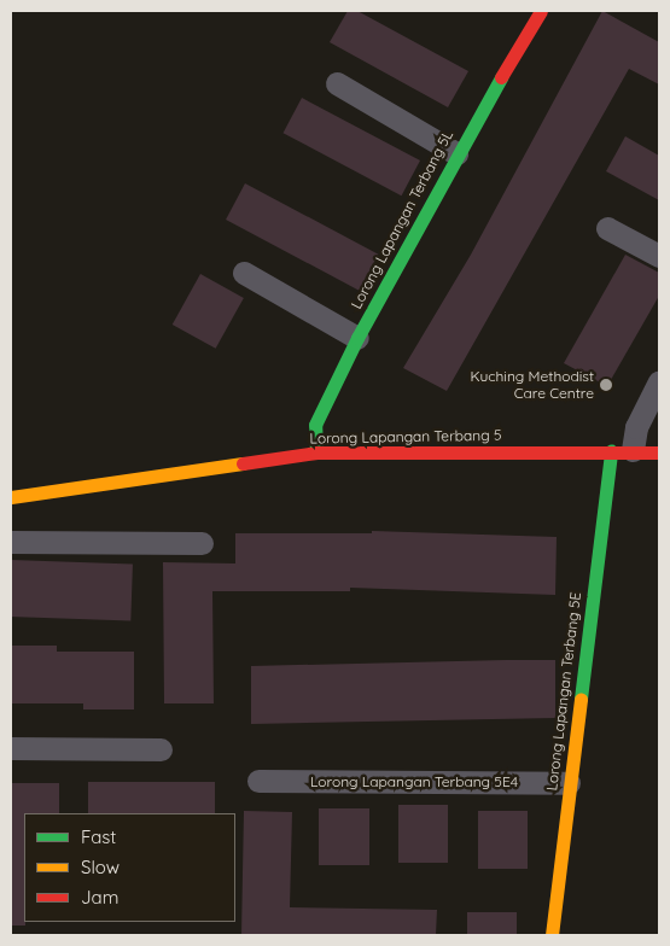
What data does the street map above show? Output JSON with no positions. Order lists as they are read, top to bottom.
{
  "streets": {
    "street": [
      "Lorong Lapangan Terbang 5L",
      "Lorong Lapangan Terbang 5",
      "Lorong Lapangan Terbang 5E",
      "Lorong Lapangan Terbang 5E4"
    ]
  },
  "crossings": [
    ["Lorong Lapangan Terbang 5L", "Lorong Lapangan Terbang 5"],
    ["Lorong Lapangan Terbang 5", "Lorong Lapangan Terbang 5E"],
    ["Lorong Lapangan Terbang 5E", "Lorong Lapangan Terbang 5E4"]
  ],
  "places": ["Kuching Methodist Care Centre"],
  "legend": ["Fast", "Slow", "Jam"]
}
